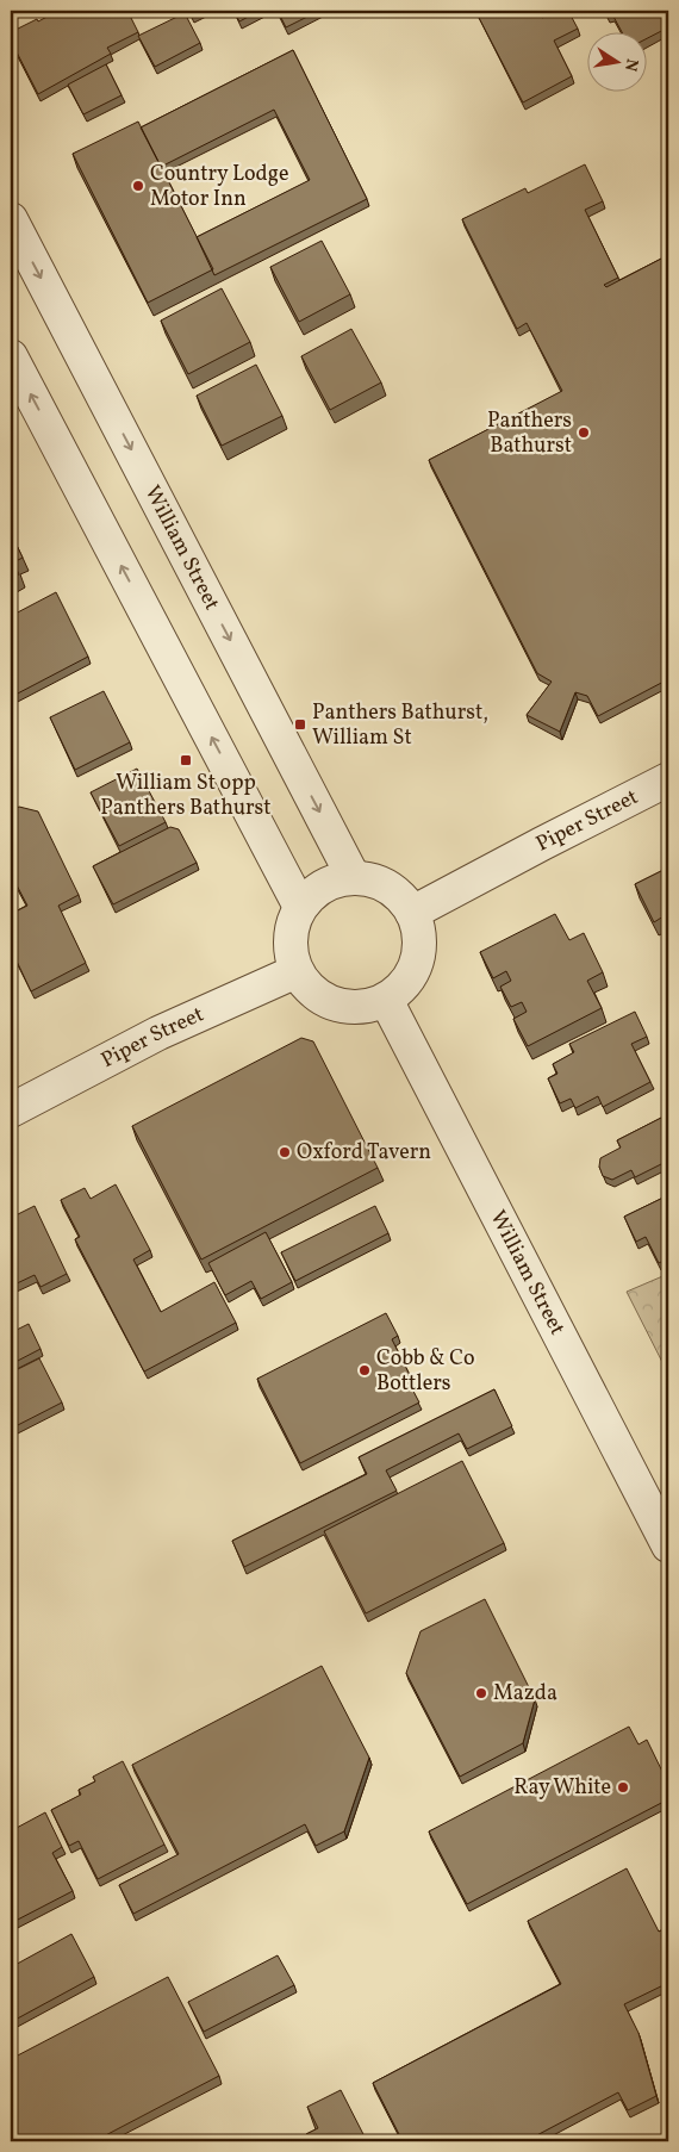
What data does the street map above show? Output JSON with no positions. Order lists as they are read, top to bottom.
{
  "streets": {
    "street": ["William Street", "Piper Street"]
  },
  "crossings": [
    ["William Street", "Piper Street"]
  ],
  "places": {
    "other": [
      "Country Lodge Motor Inn",
      "Panthers Bathurst",
      "Oxford Tavern",
      "Cobb & Co Bottlers",
      "Mazda",
      "Ray White"
    ],
    "transit": ["Panthers Bathurst, William St", "William St opp Panthers Bathurst"]
  },
  "north": "right"
}
